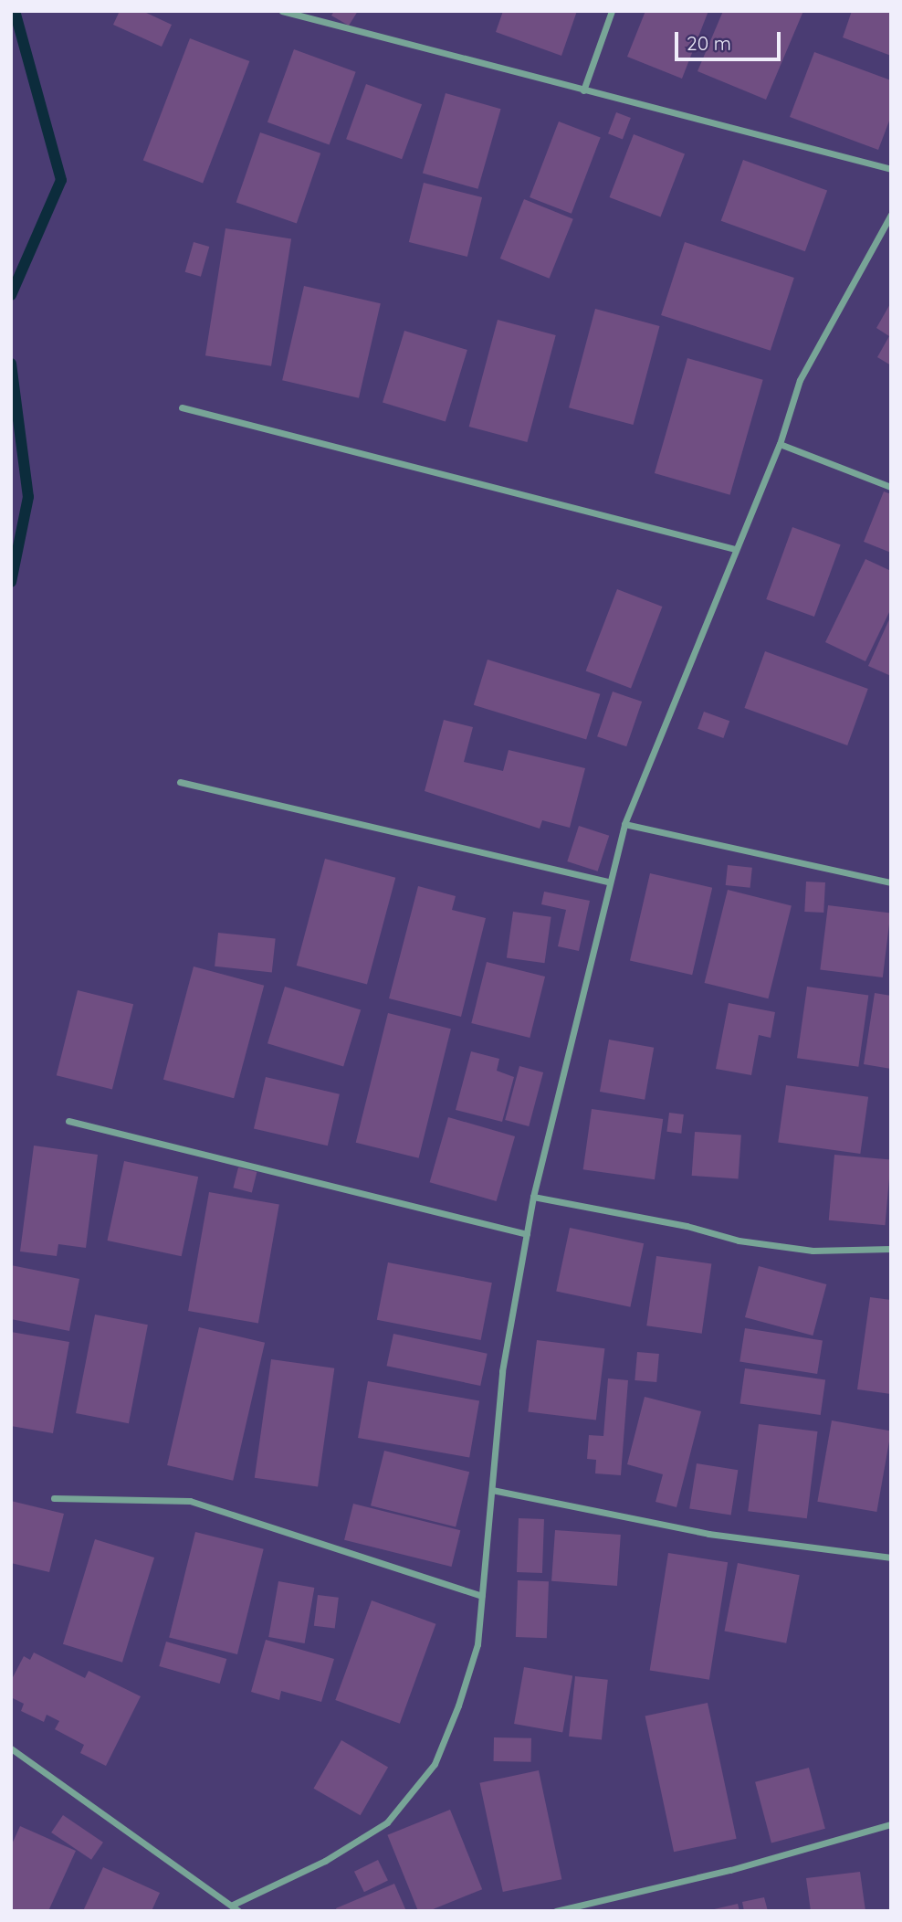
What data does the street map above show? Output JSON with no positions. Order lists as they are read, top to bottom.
{
  "scale_bar": "20 m"
}
